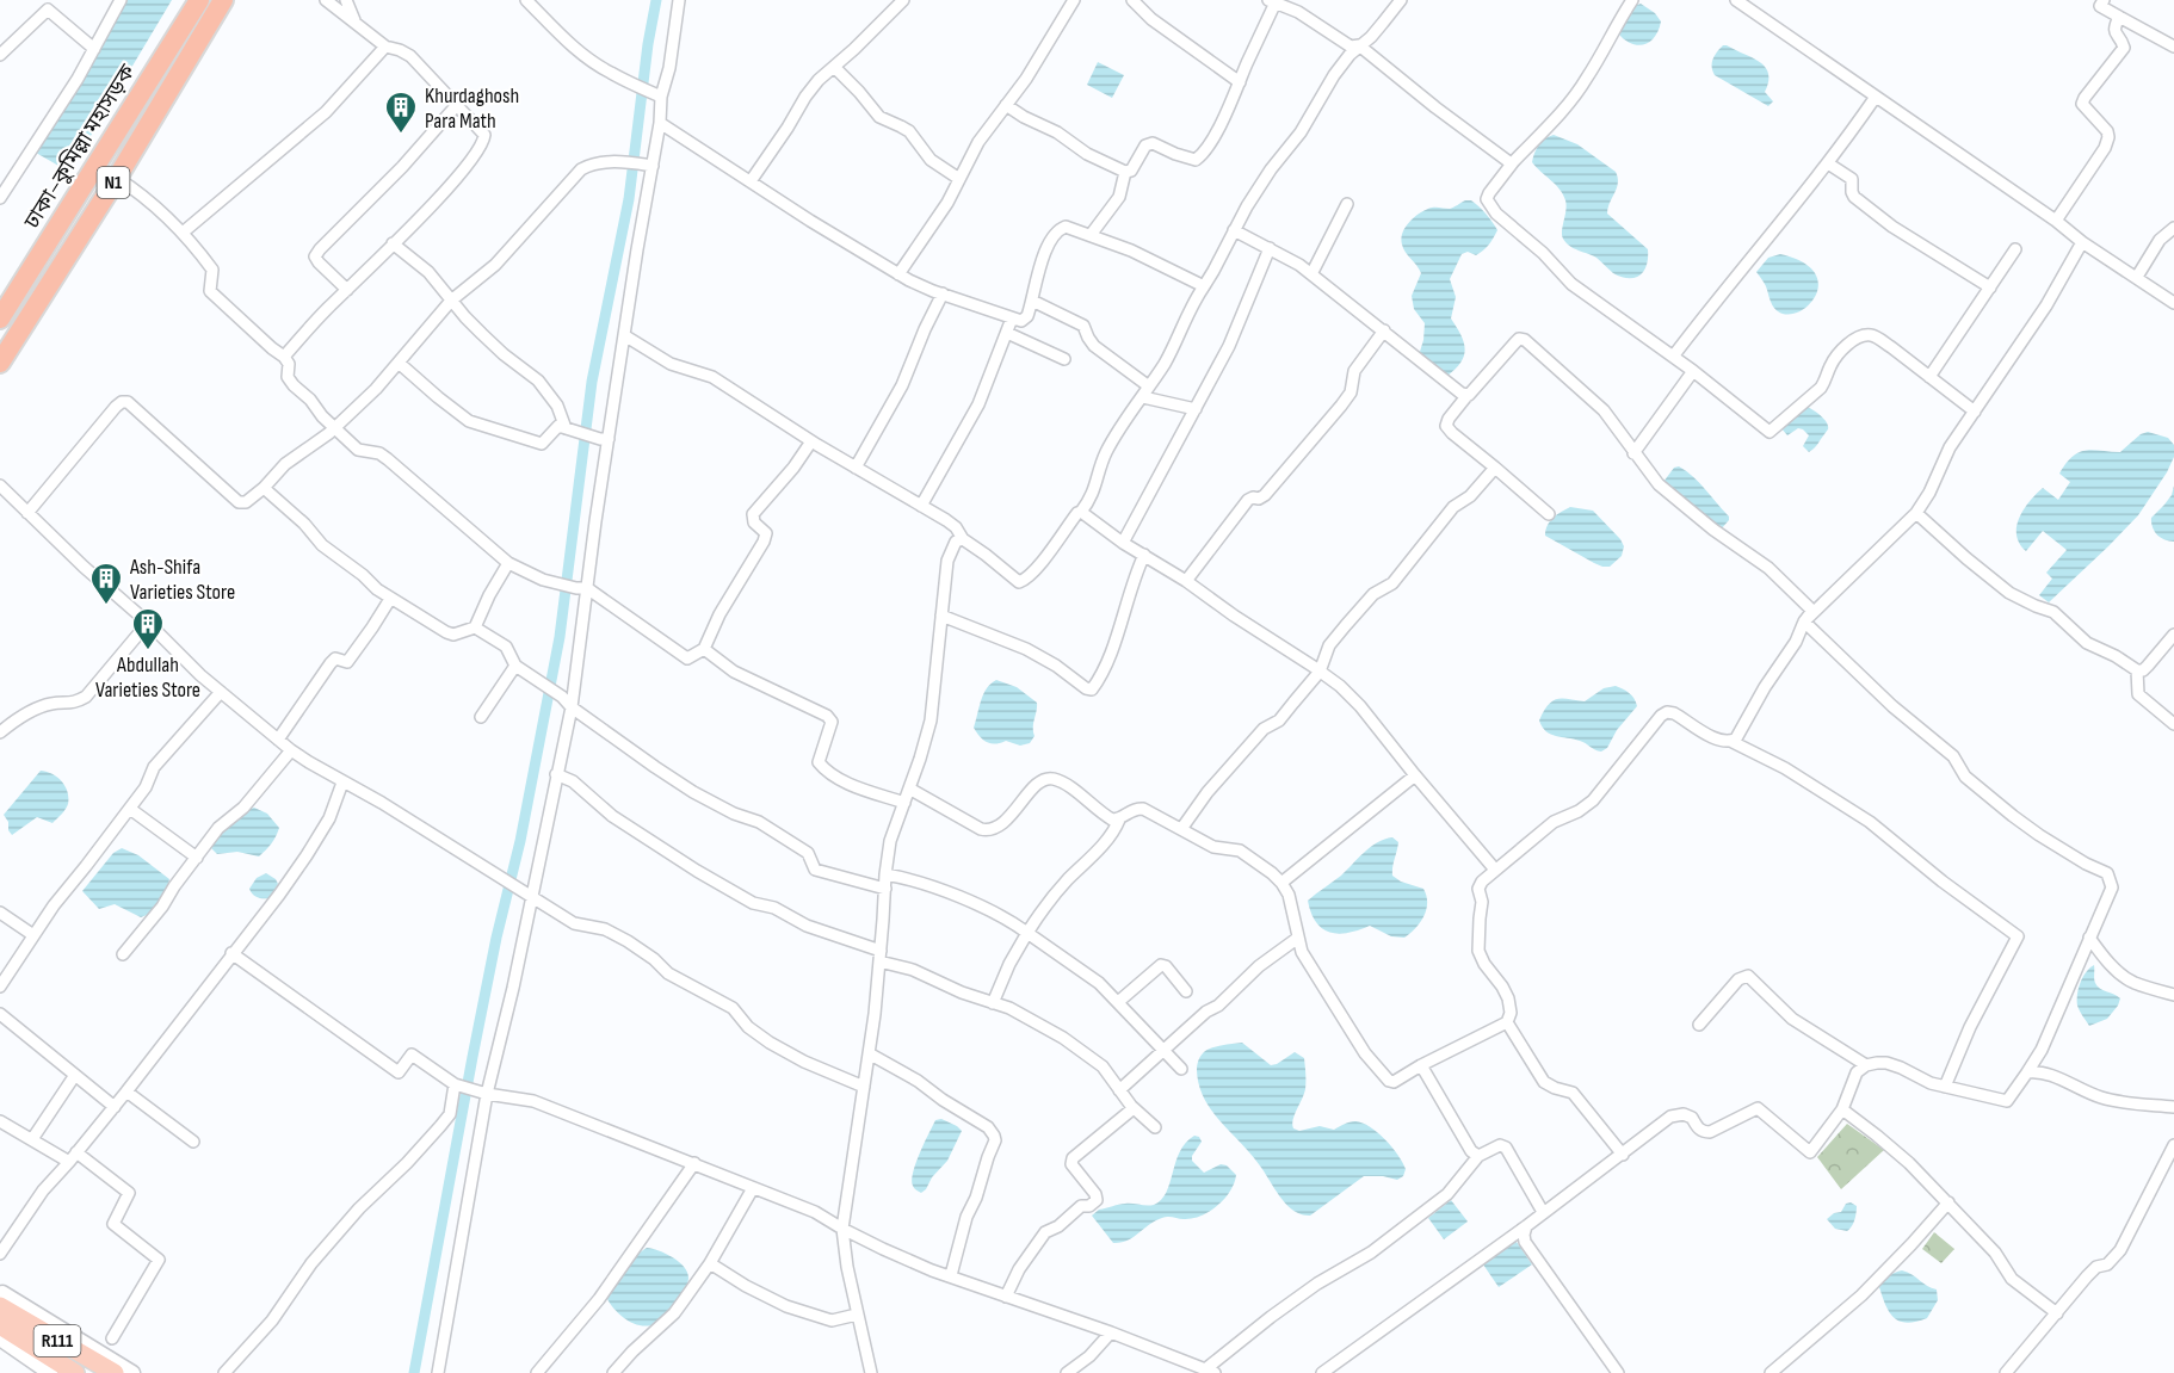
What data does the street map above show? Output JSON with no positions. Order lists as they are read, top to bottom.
{
  "streets": {
    "highway": ["ঢাকা–কুমিল্লা মহাসড়ক", "N1"],
    "main road": ["R111"]
  },
  "places": {
    "building": ["Khurdaghosh Para Math", "Ash-Shifa Varieties Store", "Abdullah Varieties Store"]
  }
}
